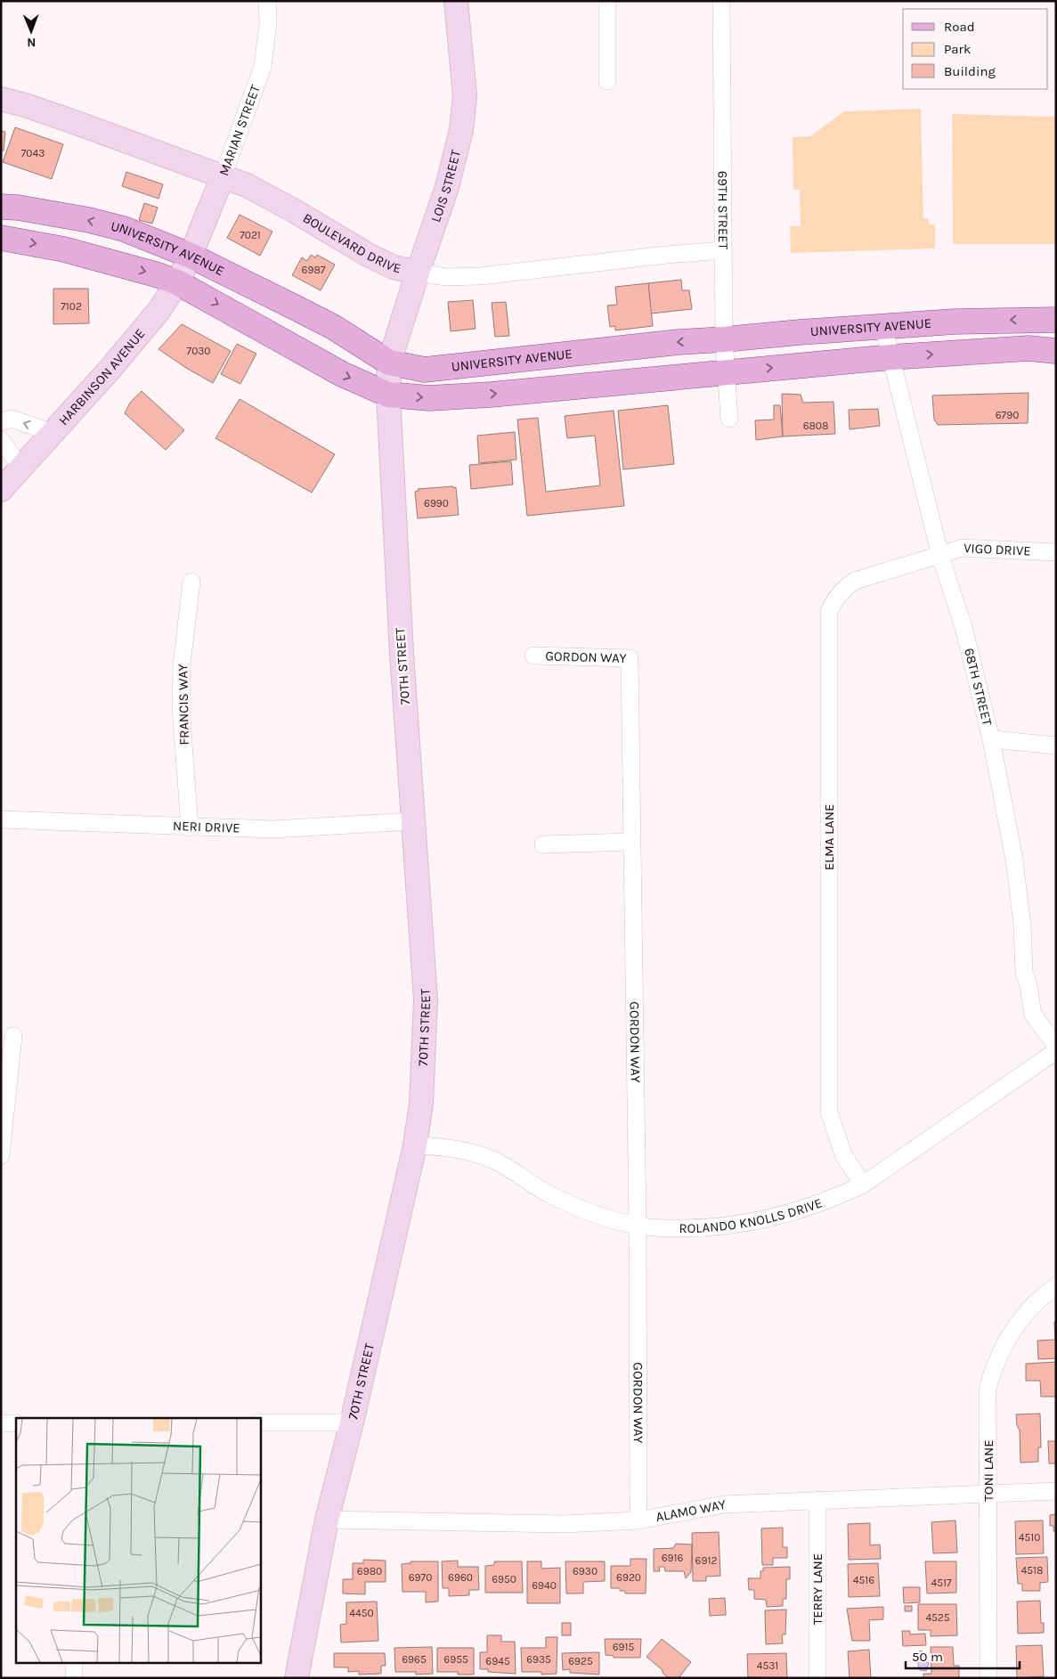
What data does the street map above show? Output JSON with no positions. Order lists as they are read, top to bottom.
{
  "streets": {
    "main road": [
      "MARIAN STREET",
      "LOIS STREET",
      "BOULEVARD DRIVE",
      "UNIVERSITY AVENUE",
      "HARBINSON AVENUE",
      "70TH STREET"
    ],
    "street": [
      "69TH STREET",
      "VIGO DRIVE",
      "GORDON WAY",
      "68TH STREET",
      "FRANCIS WAY",
      "NERI DRIVE",
      "ELMA LANE",
      "ROLANDO KNOLLS DRIVE",
      "TONI LANE",
      "ALAMO WAY",
      "TERRY LANE"
    ]
  },
  "crossings": [
    ["MARIAN STREET", "BOULEVARD DRIVE"],
    ["MARIAN STREET", "UNIVERSITY AVENUE"],
    ["MARIAN STREET", "HARBINSON AVENUE"],
    ["LOIS STREET", "BOULEVARD DRIVE"],
    ["LOIS STREET", "UNIVERSITY AVENUE"],
    ["LOIS STREET", "70TH STREET"],
    ["69TH STREET", "BOULEVARD DRIVE"],
    ["69TH STREET", "UNIVERSITY AVENUE"],
    ["UNIVERSITY AVENUE", "HARBINSON AVENUE"],
    ["UNIVERSITY AVENUE", "70TH STREET"],
    ["UNIVERSITY AVENUE", "68TH STREET"],
    ["VIGO DRIVE", "68TH STREET"],
    ["VIGO DRIVE", "ELMA LANE"],
    ["GORDON WAY", "ROLANDO KNOLLS DRIVE"],
    ["GORDON WAY", "ALAMO WAY"],
    ["70TH STREET", "NERI DRIVE"],
    ["70TH STREET", "ROLANDO KNOLLS DRIVE"],
    ["70TH STREET", "ALAMO WAY"],
    ["68TH STREET", "ELMA LANE"],
    ["FRANCIS WAY", "NERI DRIVE"],
    ["ELMA LANE", "ROLANDO KNOLLS DRIVE"],
    ["TONI LANE", "ALAMO WAY"],
    ["ALAMO WAY", "TERRY LANE"]
  ],
  "house_numbers": [
    "7043",
    "7021",
    "6987",
    "7102",
    "7030",
    "6790",
    "6808",
    "6990",
    "4510",
    "6916",
    "6912",
    "4518",
    "6980",
    "6930",
    "6970",
    "6960",
    "6920",
    "6950",
    "4516",
    "4517",
    "6940",
    "4450",
    "4525",
    "6915",
    "6965",
    "6955",
    "6935",
    "6945",
    "6925",
    "4531"
  ],
  "legend": ["Road", "Park", "Building"],
  "scale_bar": "50 m",
  "north": "bottom"
}
